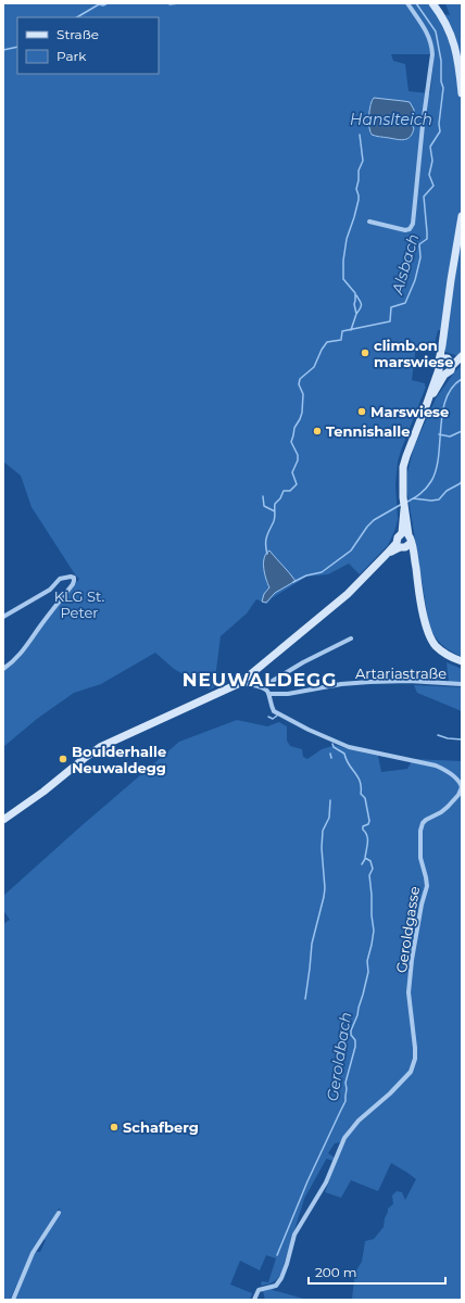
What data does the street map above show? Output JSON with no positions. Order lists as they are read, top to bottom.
{
  "streets": {
    "street": ["Artariastraße", "Geroldgasse"]
  },
  "crossings": [
    ["Artariastraße", "Geroldgasse"]
  ],
  "districts": ["NEUWALDEGG"],
  "water": ["Hanslteich", "Alsbach", "Geroldbach"],
  "parks": ["KLG St. Peter"],
  "places": [
    "climb.on marswiese",
    "Marswiese",
    "Tennishalle",
    "Boulderhalle Neuwaldegg",
    "Schafberg"
  ],
  "legend": ["Straße", "Park"],
  "scale_bar": "200 m"
}
